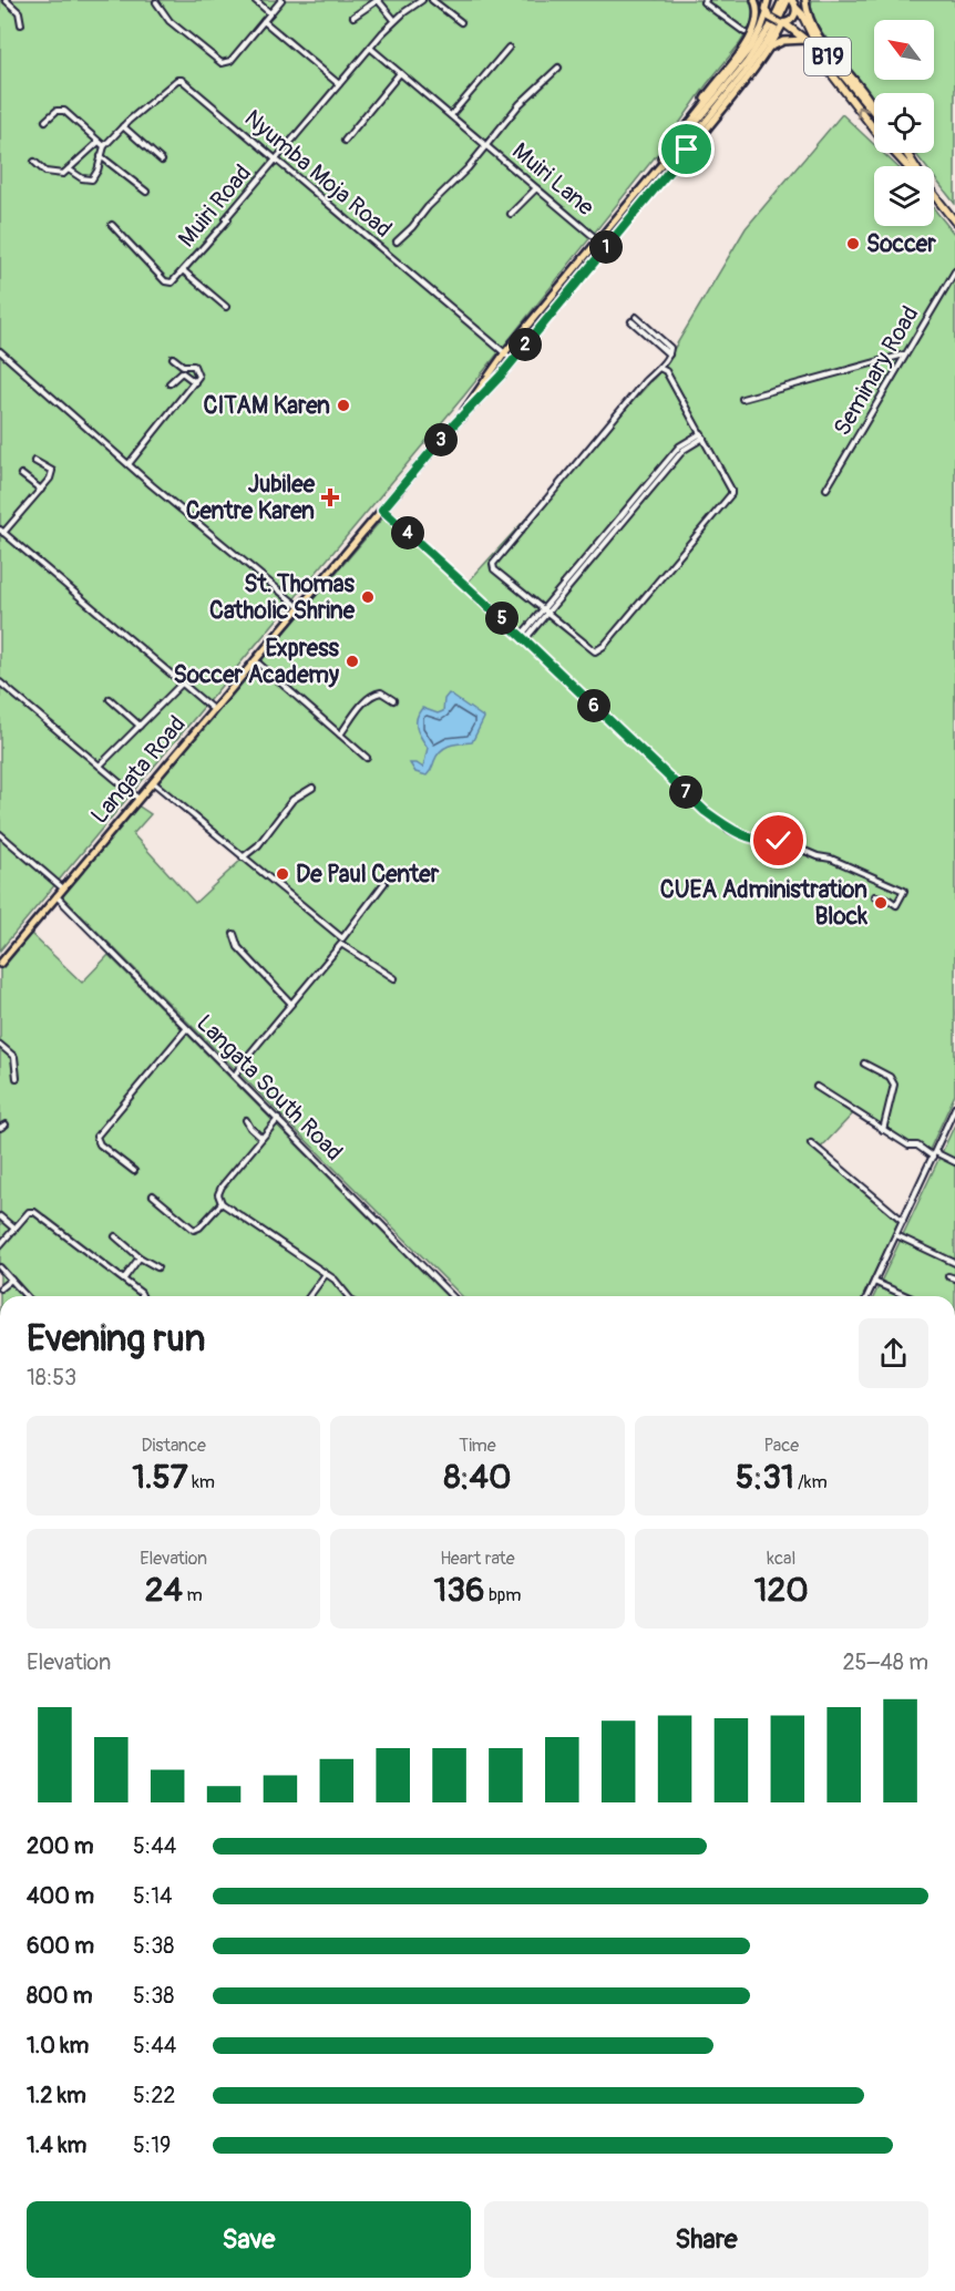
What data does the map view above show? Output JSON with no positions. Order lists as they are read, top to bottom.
{
  "streets": {
    "highway": ["B19"],
    "main road": ["Langata Road"],
    "street": [
      "Nyumba Moja Road",
      "Muiri Lane",
      "Muiri Road",
      "Seminary Road",
      "Langata South Road"
    ]
  },
  "crossings": [
    ["B19", "Langata Road"],
    ["Nyumba Moja Road", "Muiri Road"],
    ["Nyumba Moja Road", "Langata Road"],
    ["Muiri Lane", "Muiri Road"],
    ["Muiri Lane", "Langata Road"],
    ["Langata Road", "Langata South Road"]
  ],
  "places": {
    "other": [
      "Soccer",
      "CITAM Karen",
      "St. Thomas Catholic Shrine",
      "Express Soccer Academy",
      "De Paul Center",
      "CUEA Administration Block"
    ],
    "health": ["Jubilee Centre Karen"]
  },
  "north": "top left",
  "page": {
    "pins": [
      "1",
      "2",
      "3",
      "4",
      "5",
      "6",
      "7"
    ],
    "heading": ["Evening run", "18:53"],
    "stats": [
      ["Distance", "1.57 km"],
      ["Time", "8:40"],
      ["Pace", "5:31 /km"],
      ["Elevation", "24 m"],
      ["Heart rate", "136 bpm"],
      ["kcal", "120"]
    ],
    "chart": ["Elevation", "25–48 m"],
    "list": [
      {
        "name": "200 m",
        "note": "5:44"
      },
      {
        "name": "400 m",
        "note": "5:14"
      },
      {
        "name": "600 m",
        "note": "5:38"
      },
      {
        "name": "800 m",
        "note": "5:38"
      },
      {
        "name": "1.0 km",
        "note": "5:44"
      },
      {
        "name": "1.2 km",
        "note": "5:22"
      },
      {
        "name": "1.4 km",
        "note": "5:19"
      }
    ],
    "buttons": ["Save", "Share"]
  }
}
